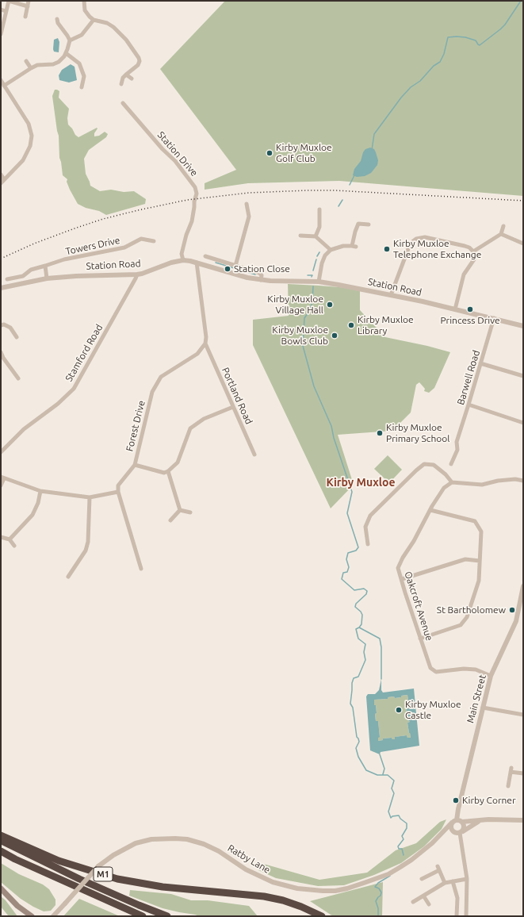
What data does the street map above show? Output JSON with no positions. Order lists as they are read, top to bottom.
{
  "streets": {
    "highway": ["M1"],
    "street": [
      "Station Drive",
      "Towers Drive",
      "Station Road",
      "Stamford Road",
      "Barwell Road",
      "Portland Road",
      "Forest Drive",
      "Oakcroft Avenue",
      "Main Street",
      "Ratby Lane"
    ]
  },
  "crossings": [
    ["Station Drive", "Station Road"],
    ["Station Road", "Stamford Road"],
    ["Station Road", "Barwell Road"],
    ["Portland Road", "Forest Drive"],
    ["Oakcroft Avenue", "Main Street"],
    ["Main Street", "Ratby Lane"]
  ],
  "districts": ["Kirby Muxloe"],
  "places": [
    "Kirby Muxloe Golf Club",
    "Kirby Muxloe Telephone Exchange",
    "Station Close",
    "Kirby Muxloe Village Hall",
    "Princess Drive",
    "Kirby Muxloe Library",
    "Kirby Muxloe Bowls Club",
    "Kirby Muxloe Primary School",
    "St Bartholomew",
    "Kirby Muxloe Castle",
    "Kirby Corner"
  ]
}
